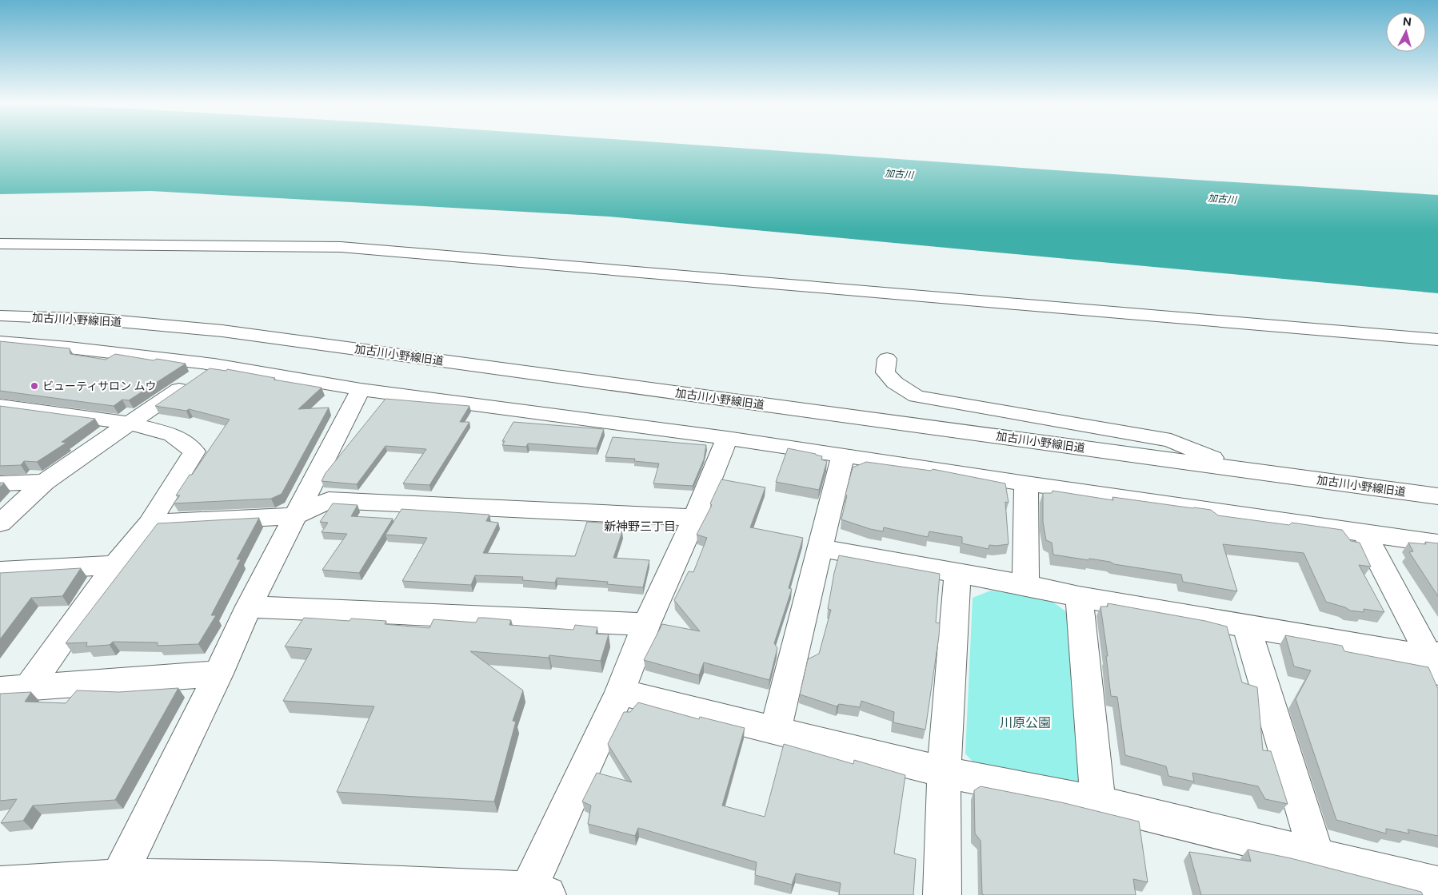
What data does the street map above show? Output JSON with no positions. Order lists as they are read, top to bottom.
{
  "streets": {
    "street": ["加古川小野線旧道"]
  },
  "districts": ["新神野三丁目"],
  "water": ["加古川"],
  "parks": ["川原公園"],
  "places": ["ビューティサロン ムウ"],
  "north": "top"
}
